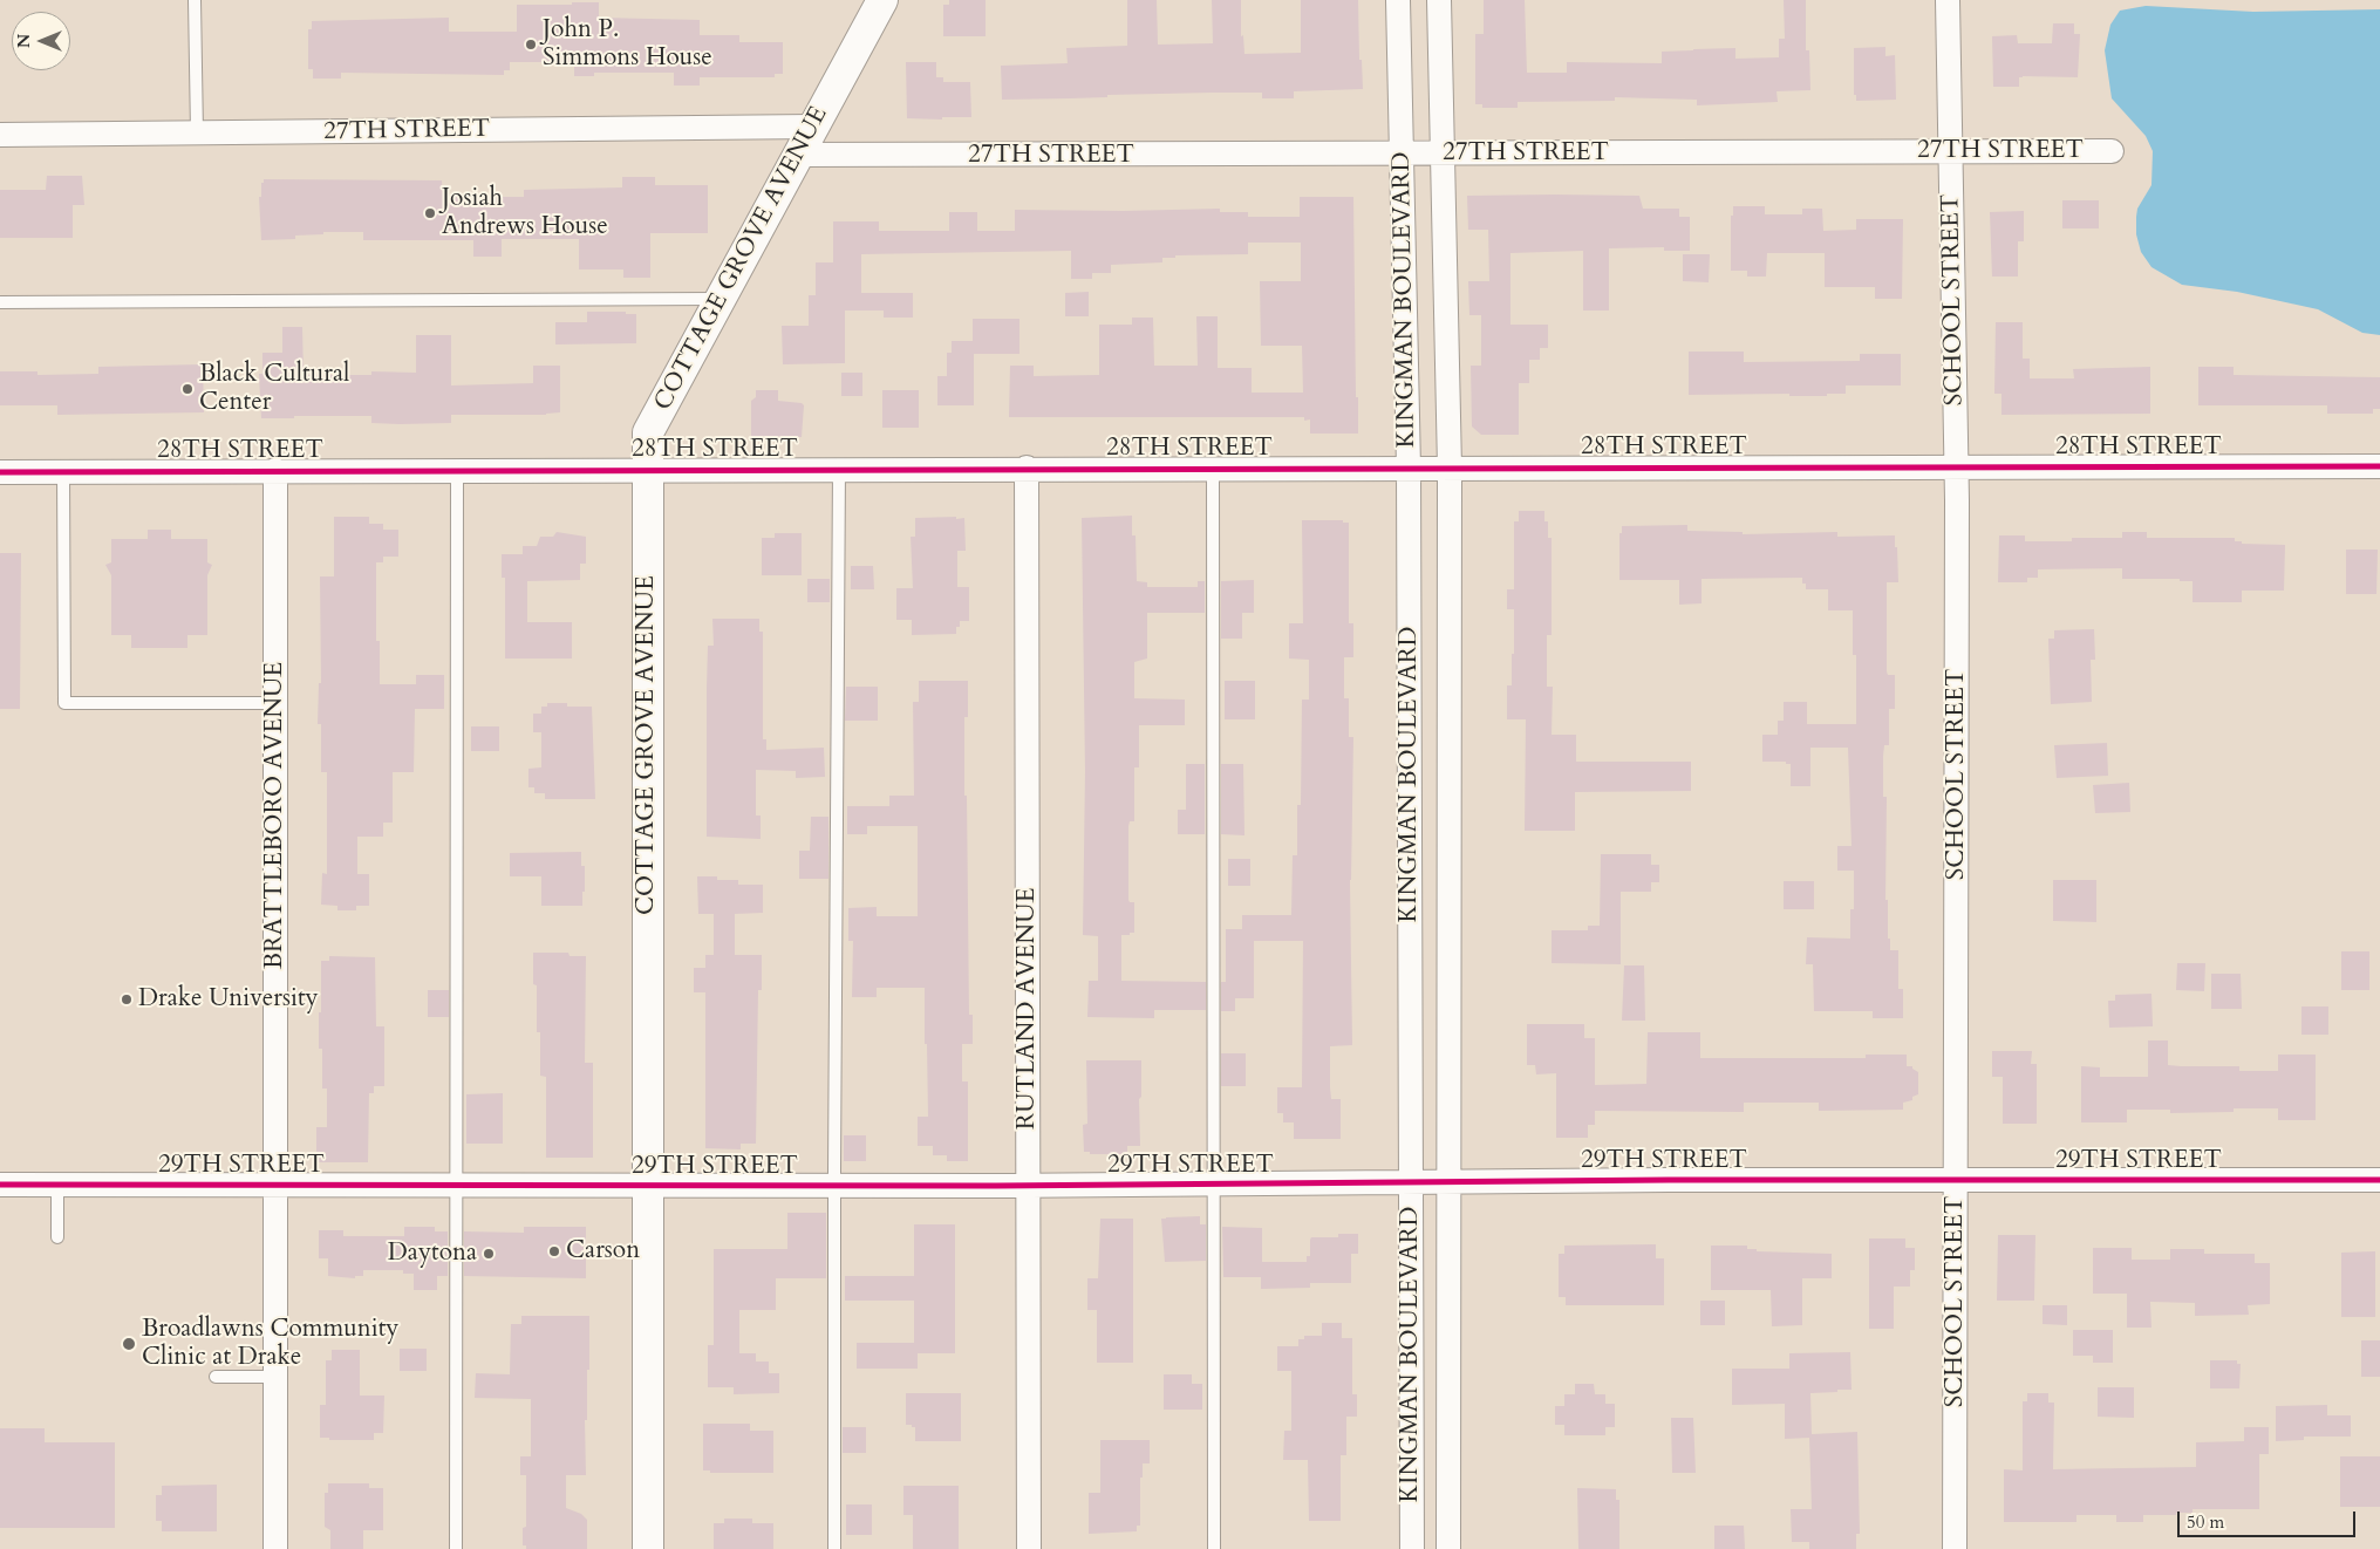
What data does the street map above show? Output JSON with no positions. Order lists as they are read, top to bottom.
{
  "streets": {
    "street": [
      "27TH STREET",
      "COTTAGE GROVE AVENUE",
      "KINGMAN BOULEVARD",
      "SCHOOL STREET",
      "28TH STREET",
      "BRATTLEBORO AVENUE",
      "RUTLAND AVENUE",
      "29TH STREET"
    ]
  },
  "crossings": [
    ["27TH STREET", "COTTAGE GROVE AVENUE"],
    ["27TH STREET", "KINGMAN BOULEVARD"],
    ["27TH STREET", "SCHOOL STREET"],
    ["COTTAGE GROVE AVENUE", "28TH STREET"],
    ["COTTAGE GROVE AVENUE", "29TH STREET"],
    ["KINGMAN BOULEVARD", "28TH STREET"],
    ["KINGMAN BOULEVARD", "29TH STREET"],
    ["SCHOOL STREET", "28TH STREET"],
    ["SCHOOL STREET", "29TH STREET"],
    ["28TH STREET", "BRATTLEBORO AVENUE"],
    ["28TH STREET", "RUTLAND AVENUE"],
    ["BRATTLEBORO AVENUE", "29TH STREET"],
    ["RUTLAND AVENUE", "29TH STREET"]
  ],
  "places": [
    "John P. Simmons House",
    "Josiah Andrews House",
    "Black Cultural Center",
    "Drake University",
    "Carson",
    "Daytona",
    "Broadlawns Community Clinic at Drake"
  ],
  "scale_bar": "50 m",
  "north": "left"
}
